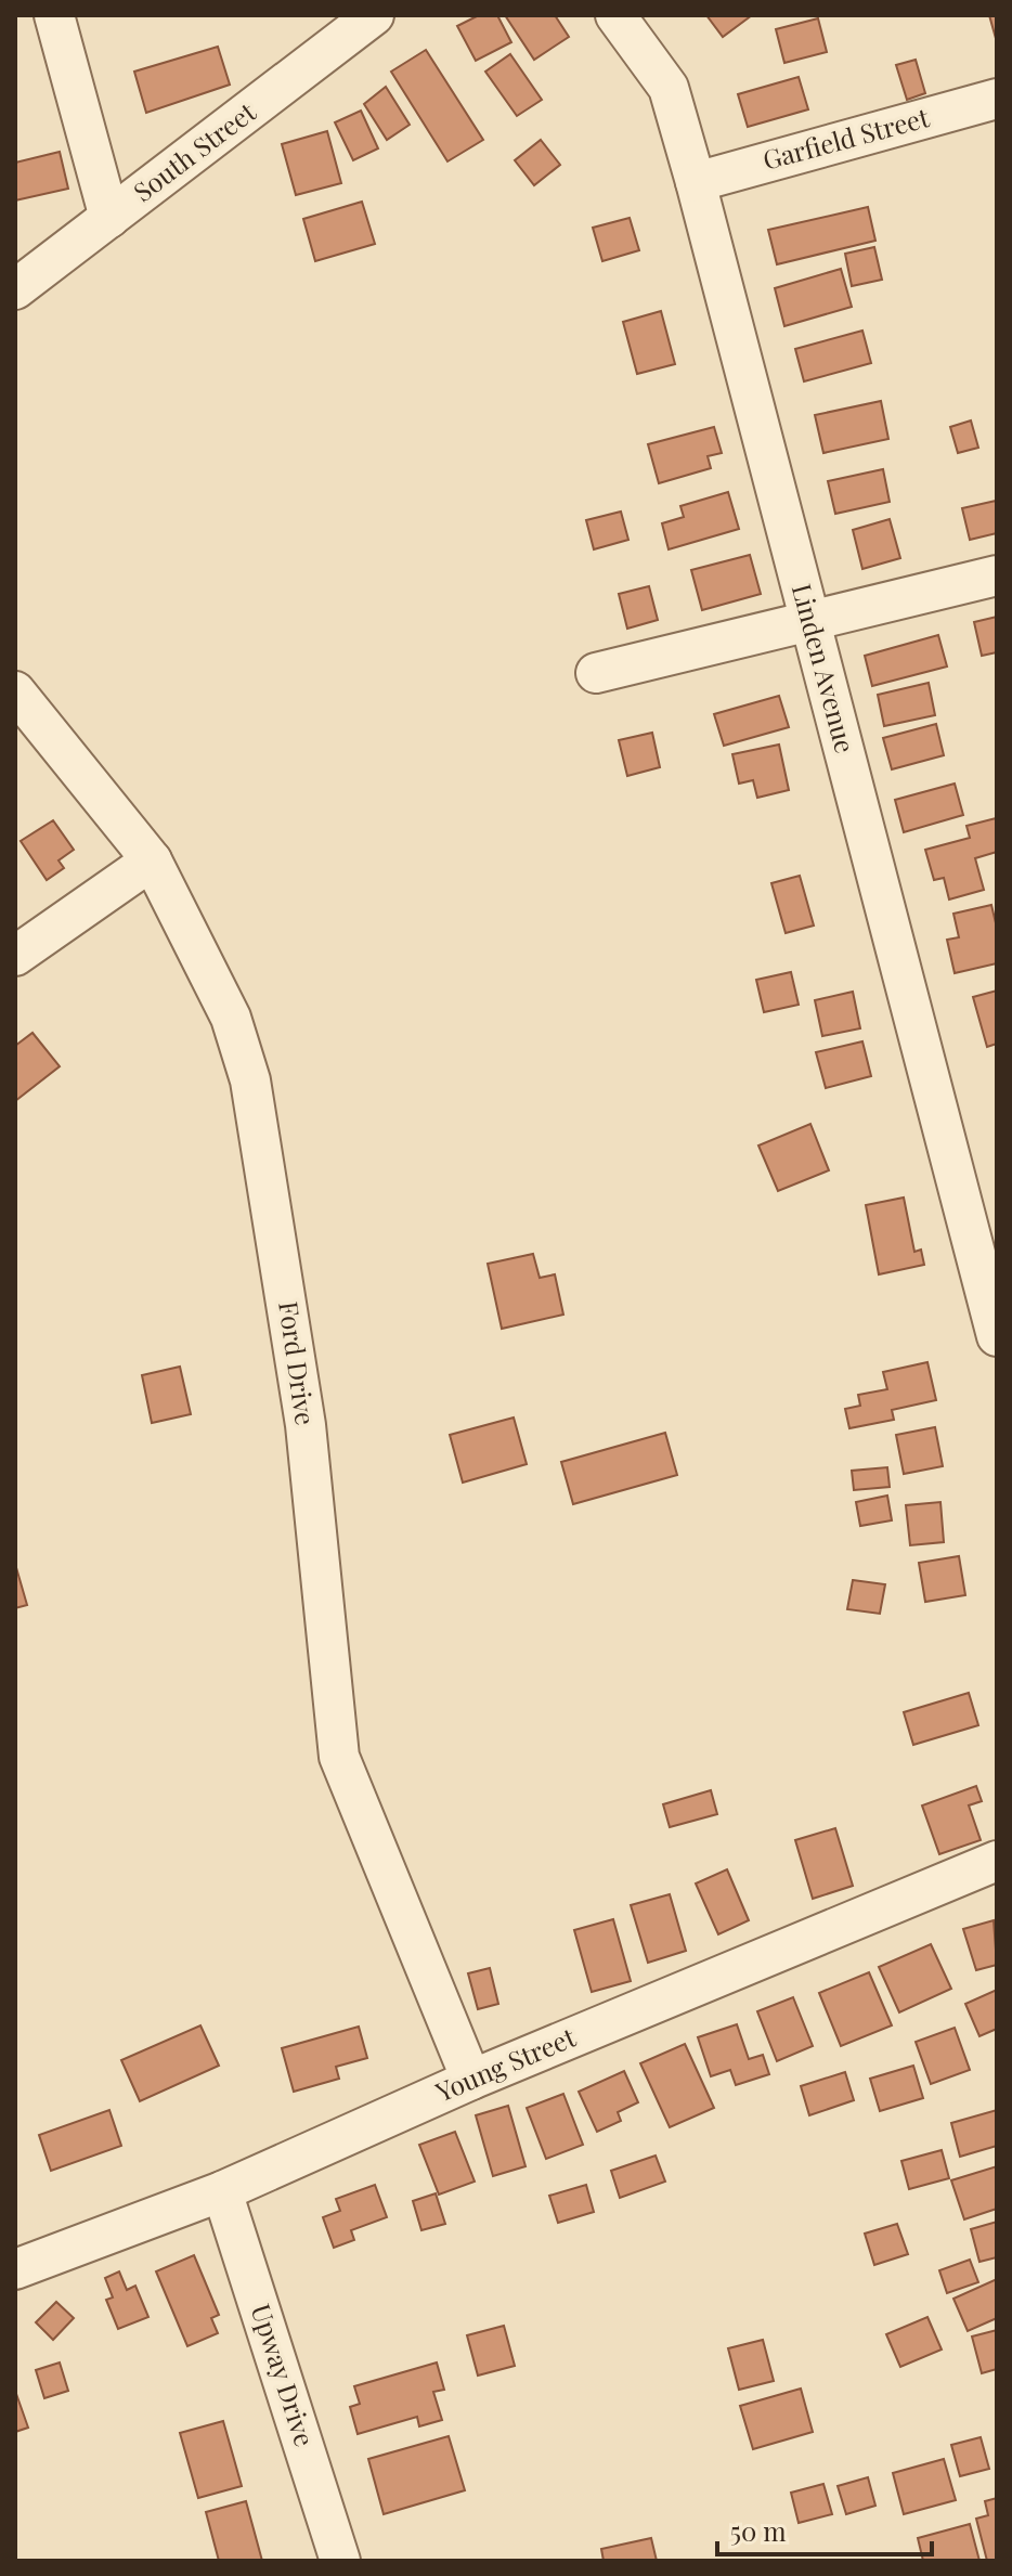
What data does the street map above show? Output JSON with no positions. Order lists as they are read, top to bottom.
{
  "streets": {
    "street": [
      "Garfield Street",
      "South Street",
      "Linden Avenue",
      "Ford Drive",
      "Young Street",
      "Upway Drive"
    ]
  },
  "crossings": [
    ["Garfield Street", "Linden Avenue"],
    ["Ford Drive", "Young Street"],
    ["Young Street", "Upway Drive"]
  ],
  "scale_bar": "50 m"
}
